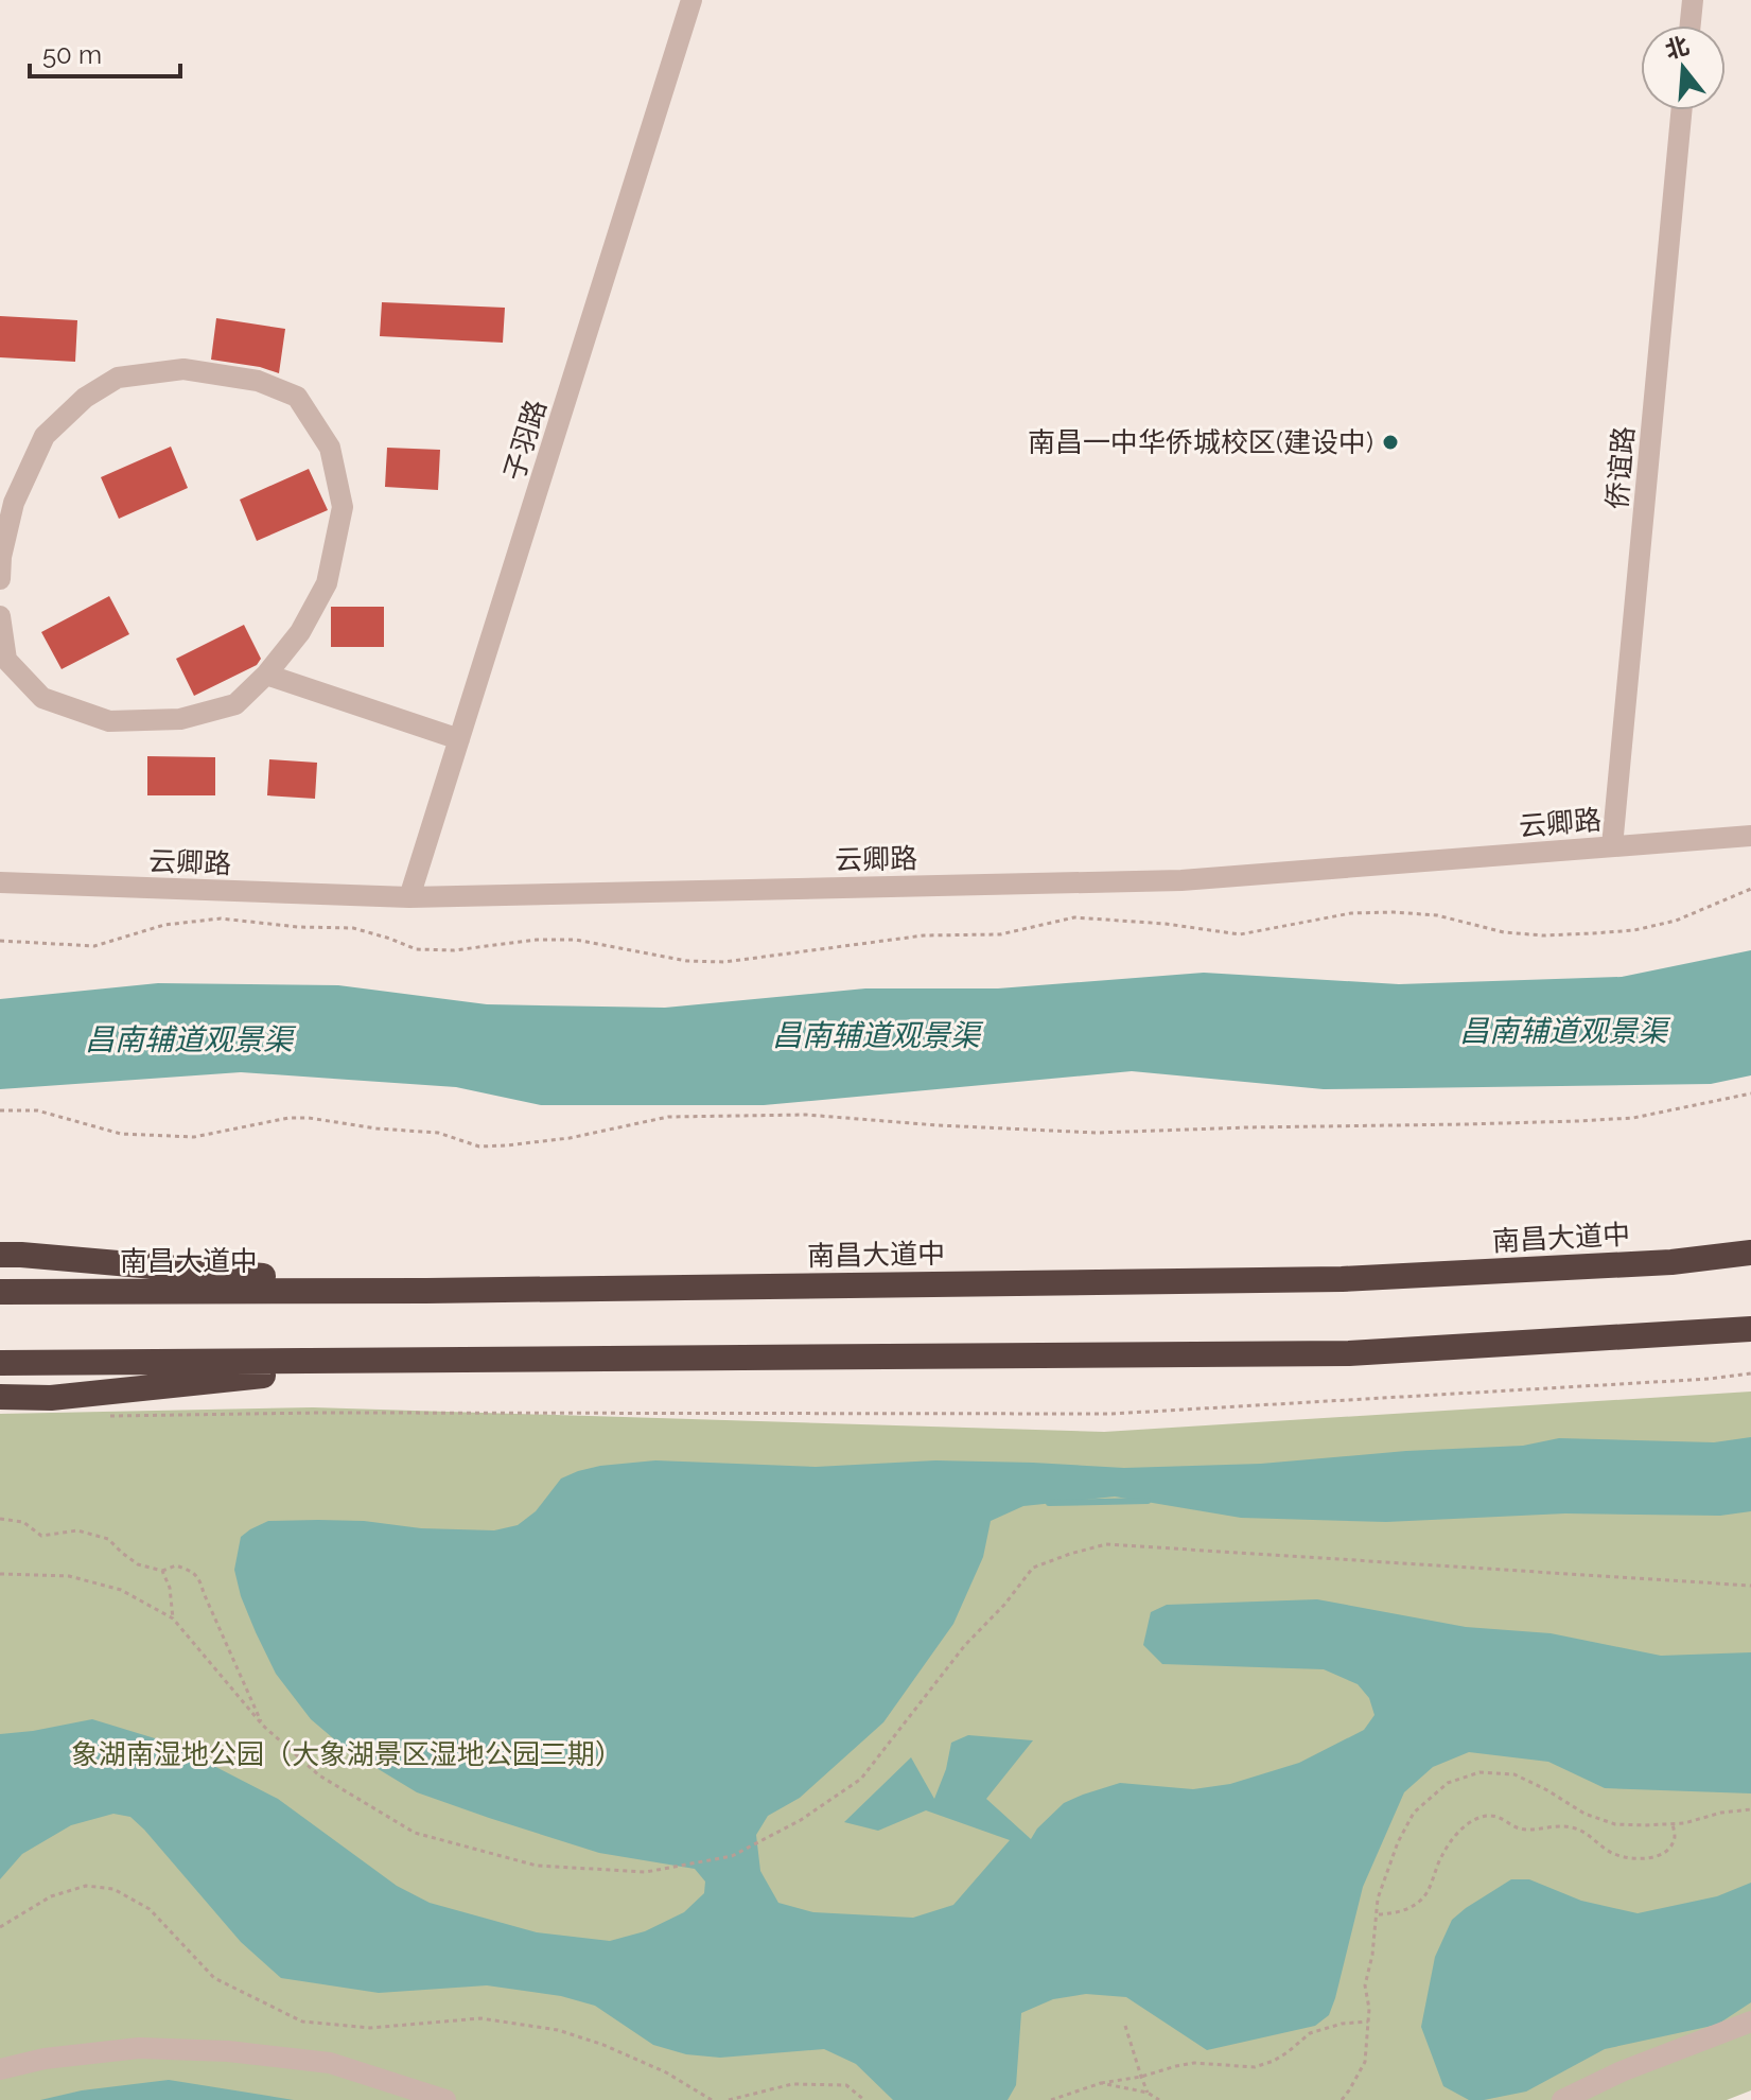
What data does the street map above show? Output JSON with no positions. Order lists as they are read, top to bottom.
{
  "streets": {
    "highway": ["南昌大道中"],
    "street": ["子羽路", "侨谊路", "云卿路"]
  },
  "crossings": [
    ["子羽路", "云卿路"],
    ["侨谊路", "云卿路"]
  ],
  "water": ["昌南辅道观景渠"],
  "parks": ["象湖南湿地公园（大象湖景区湿地公园三期）"],
  "places": ["南昌一中华侨城校区(建设中)"],
  "scale_bar": "50 m",
  "north": "top"
}
